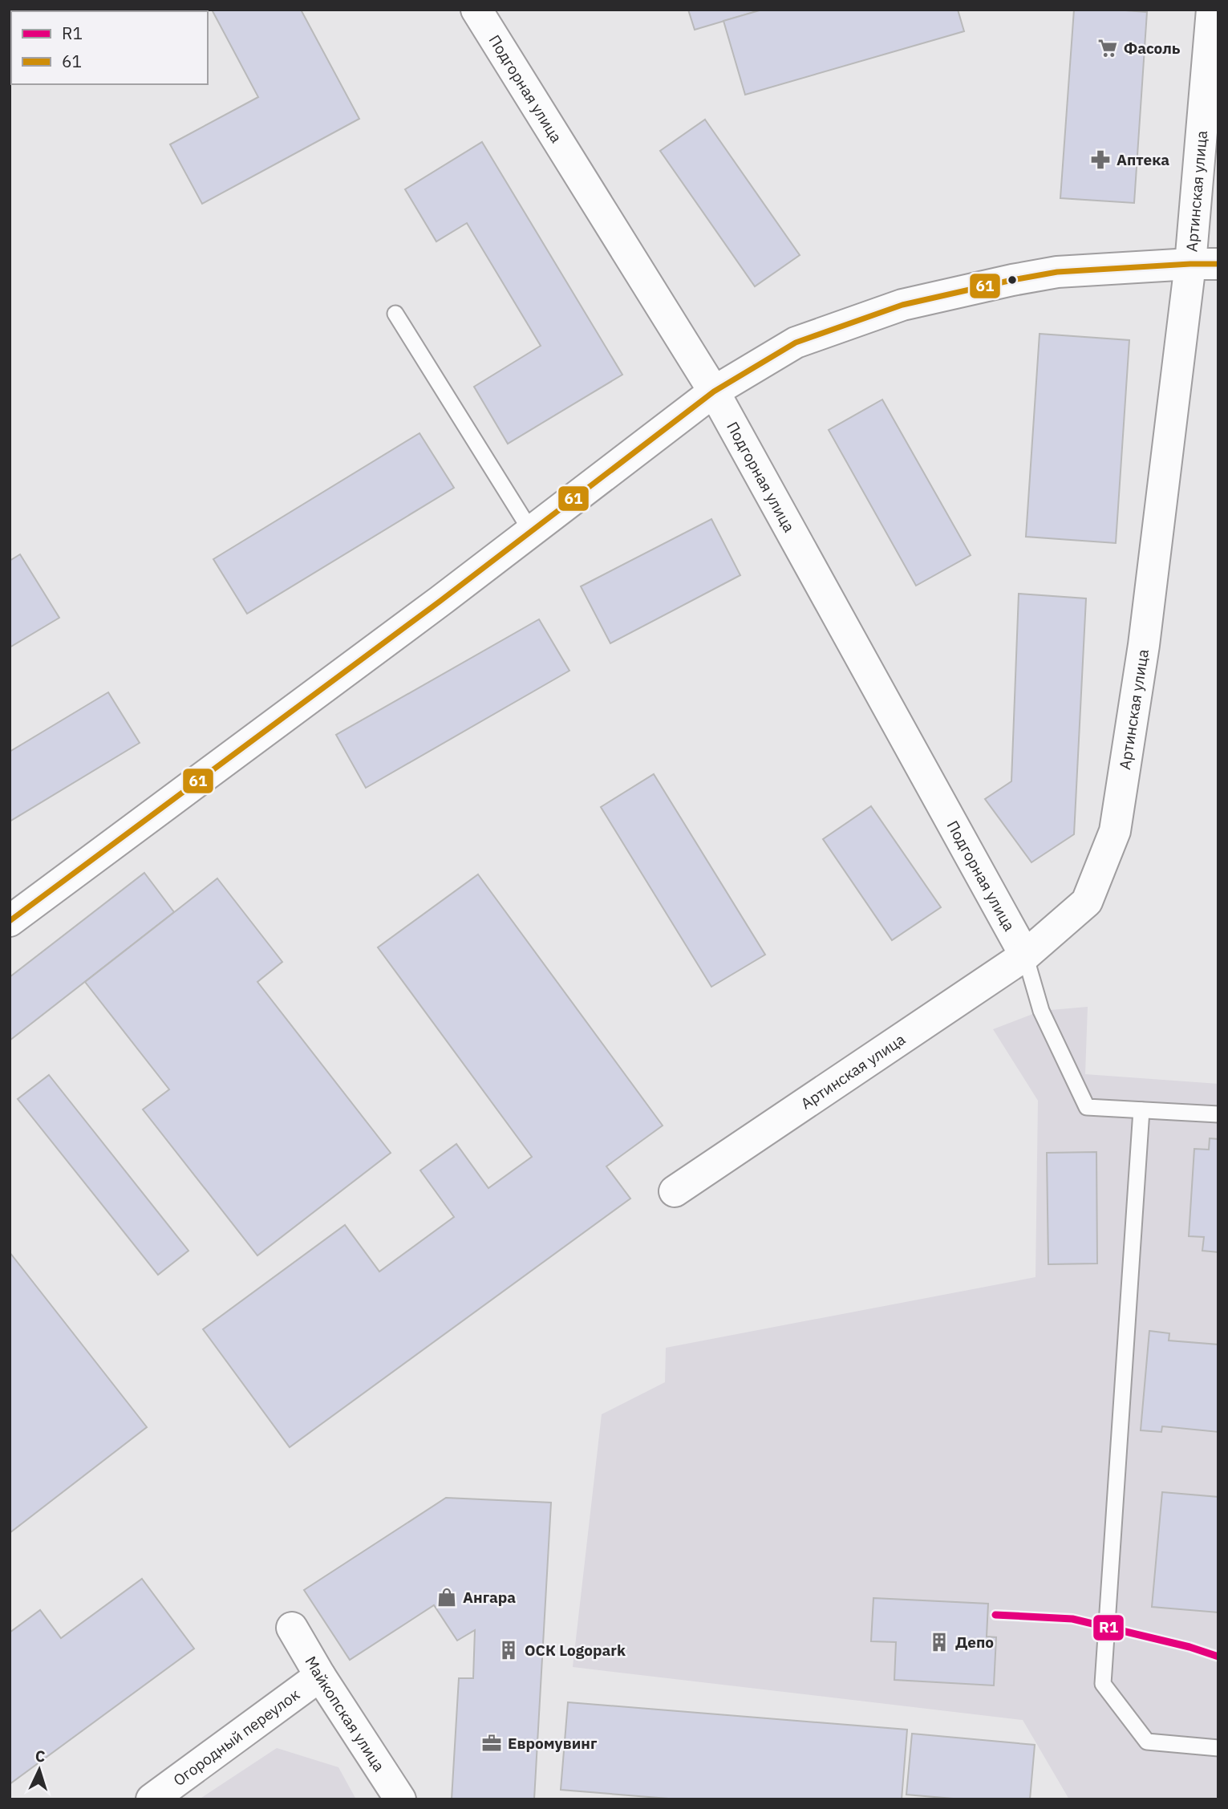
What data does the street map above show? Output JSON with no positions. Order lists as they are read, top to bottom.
{
  "streets": {
    "street": [
      "Подгорная улица",
      "Артинская улица",
      "Майкопская улица",
      "Огородный переулок"
    ]
  },
  "crossings": [
    ["Подгорная улица", "Артинская улица"],
    ["Майкопская улица", "Огородный переулок"]
  ],
  "places": {
    "supermarket": ["Фасоль"],
    "pharmacy": ["Аптека"],
    "shop": ["Ангара"],
    "building": ["Депо", "ОСК Logopark"],
    "office": ["Евромувинг"]
  },
  "lines": ["transit line 61", "transit line R1"],
  "legend": ["R1", "61"],
  "north": "top"
}
